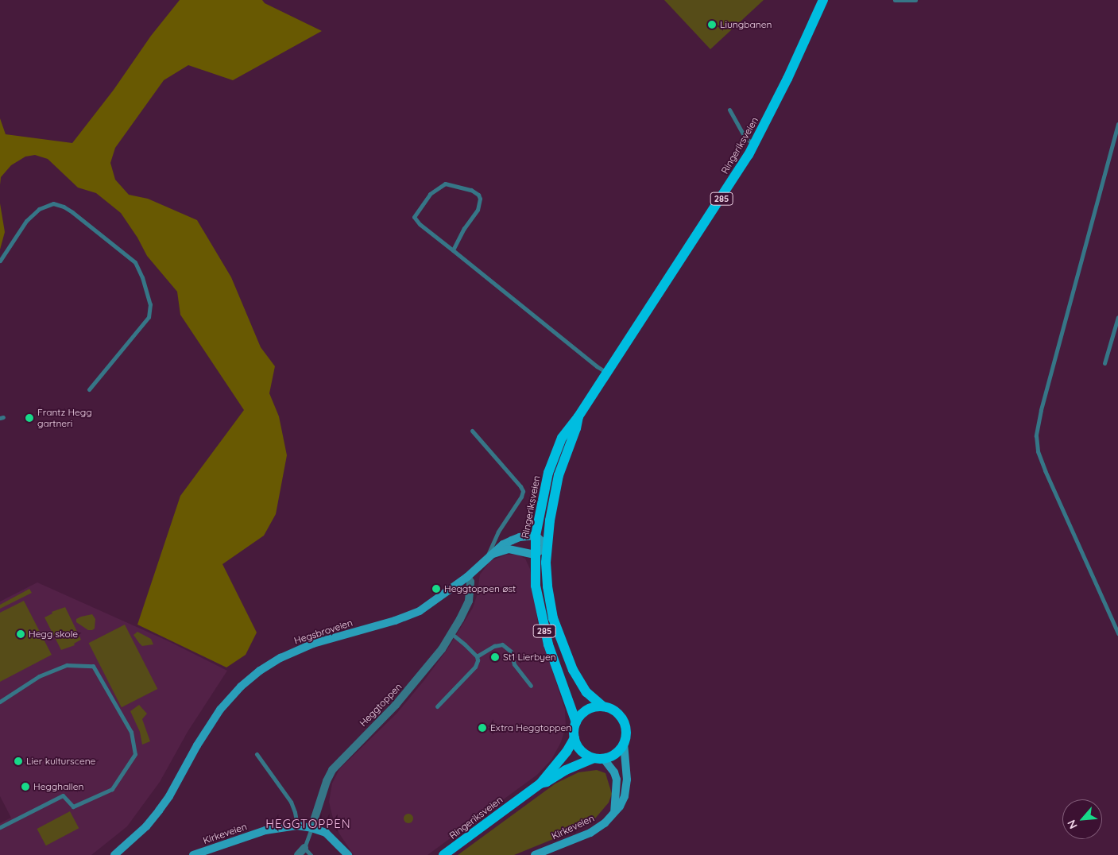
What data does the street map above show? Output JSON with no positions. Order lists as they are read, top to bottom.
{
  "streets": {
    "main road": ["Ringeriksveien", "285"],
    "street": ["Hegsbroveien", "Heggtoppen", "Kirkeveien"]
  },
  "crossings": [
    ["Ringeriksveien", "285"],
    ["Ringeriksveien", "Hegsbroveien"],
    ["Ringeriksveien", "Kirkeveien"],
    ["285", "Kirkeveien"],
    ["Hegsbroveien", "Heggtoppen"],
    ["Heggtoppen", "Kirkeveien"]
  ],
  "districts": ["HEGGTOPPEN"],
  "places": [
    "Liungbanen",
    "Frantz Hegg gartneri",
    "Heggtoppen øst",
    "Hegg skole",
    "St1 Lierbyen",
    "Extra Heggtoppen",
    "Lier kulturscene",
    "Hegghallen"
  ],
  "north": "bottom left"
}
